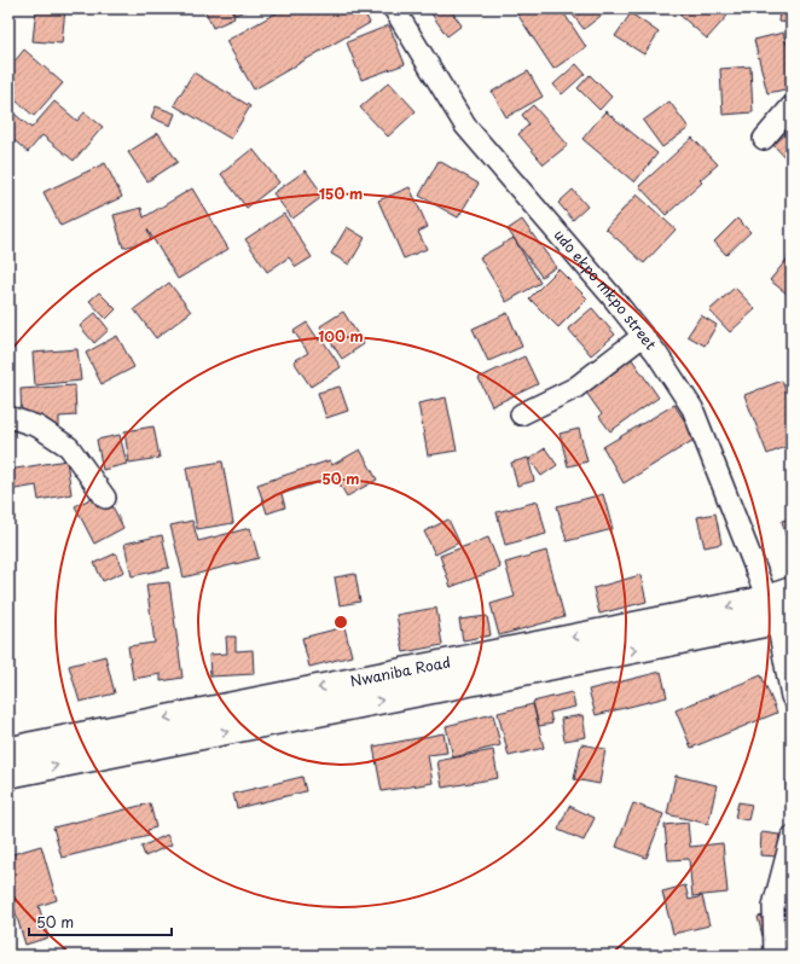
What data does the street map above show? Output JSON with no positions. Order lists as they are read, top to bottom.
{
  "streets": {
    "main road": ["Nwaniba Road"],
    "street": ["udo ekpo mkpo street"]
  },
  "crossings": [
    ["udo ekpo mkpo street", "Nwaniba Road"]
  ],
  "scale_bar": "50 m",
  "rings": ["150 m", "100 m", "50 m"]
}
